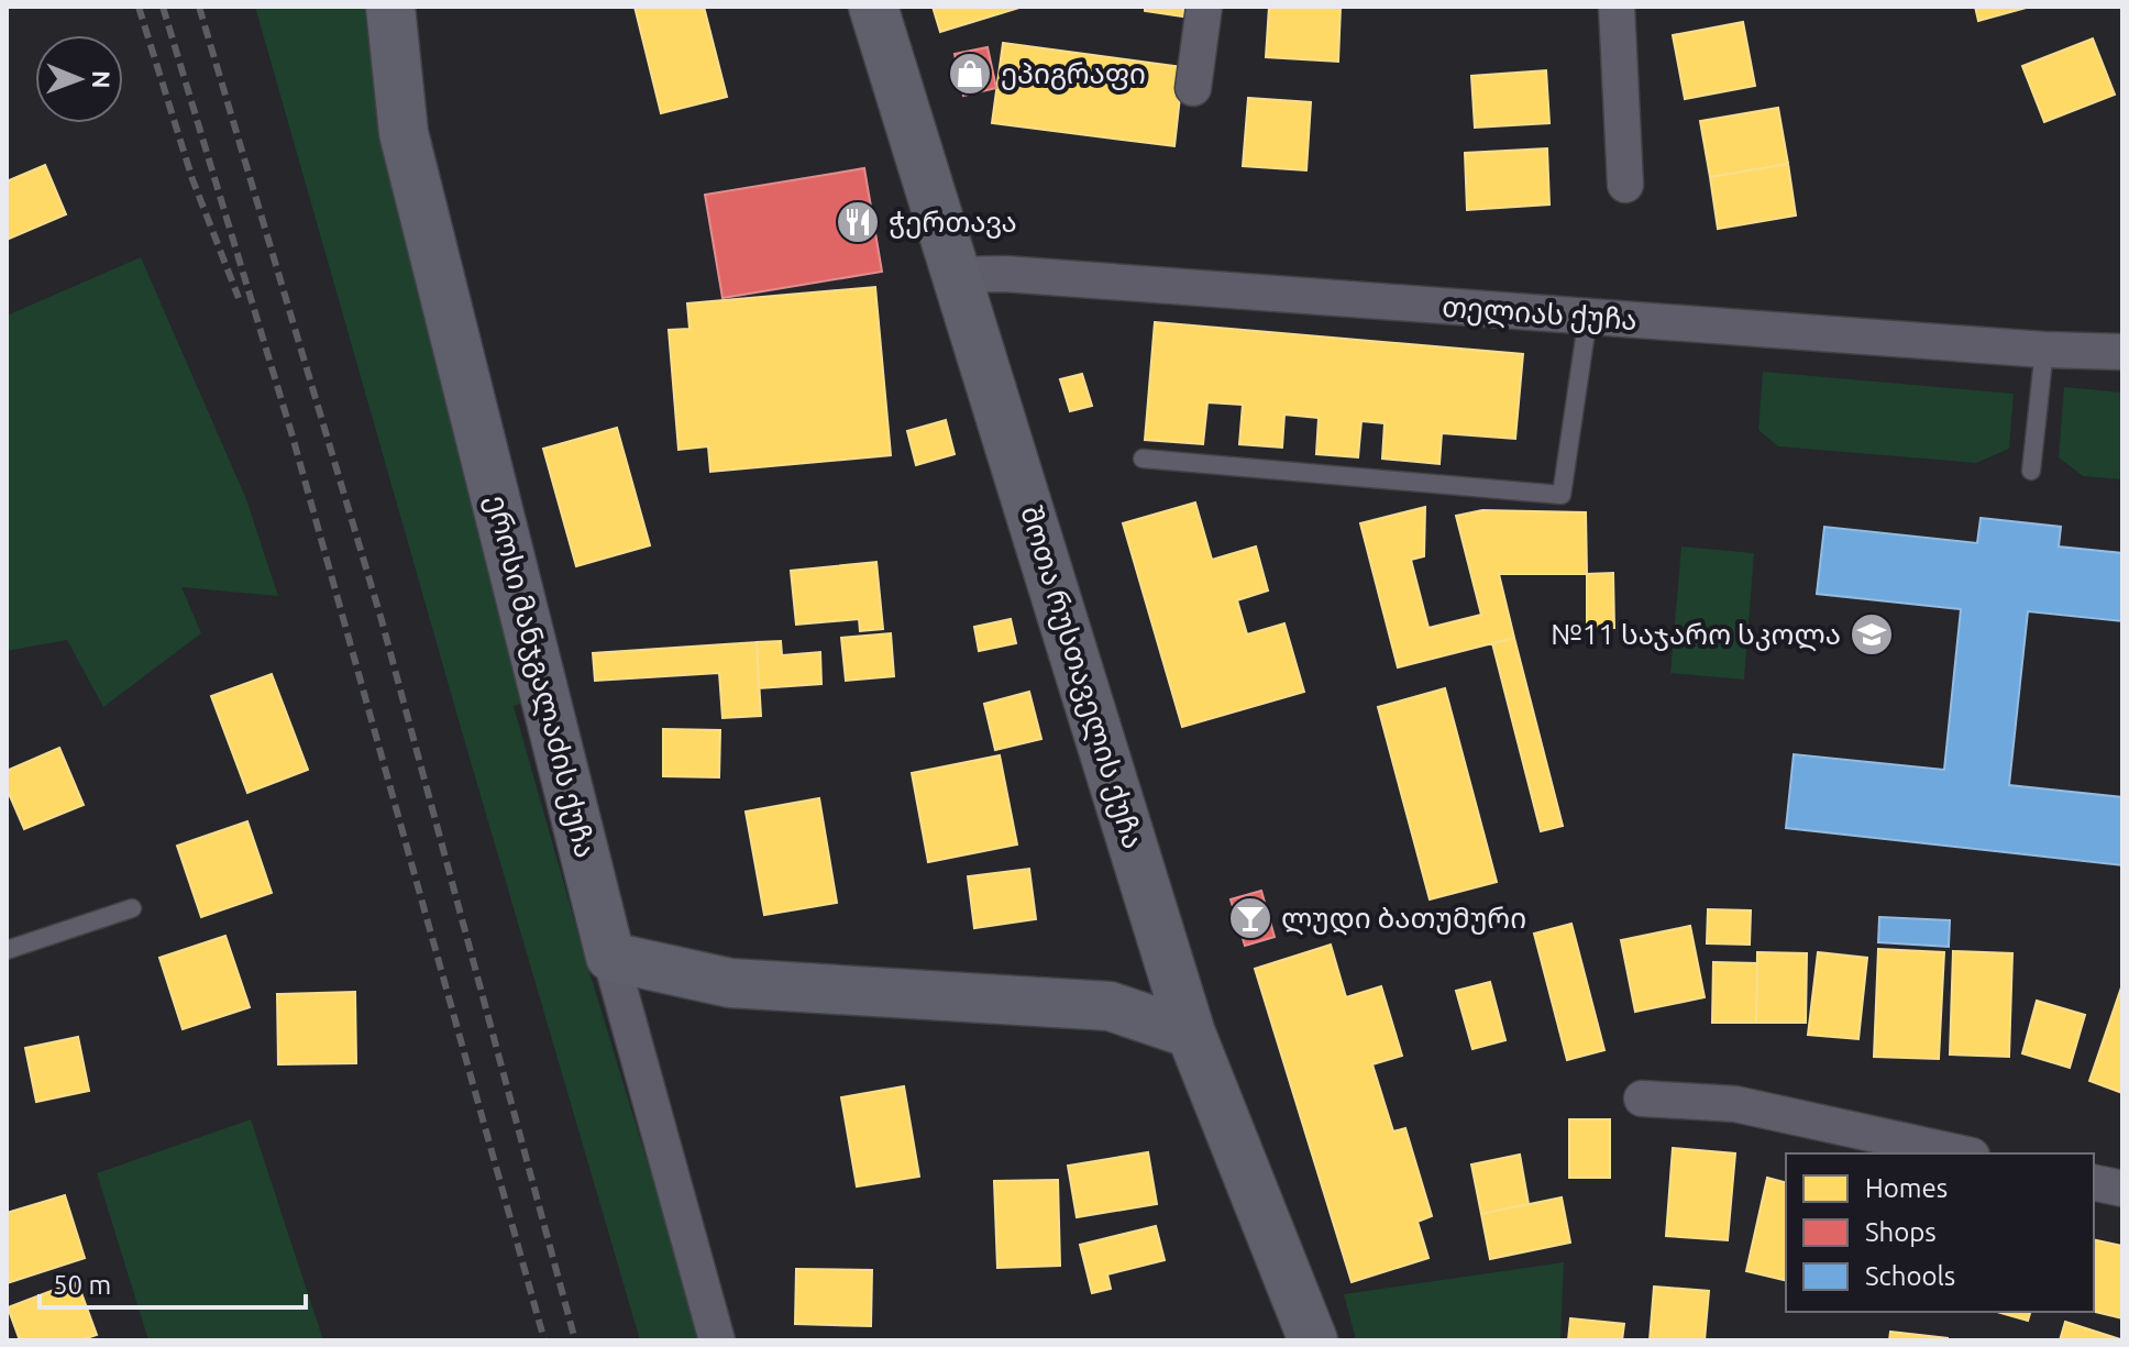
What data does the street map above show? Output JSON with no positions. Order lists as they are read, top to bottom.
{
  "streets": {
    "main road": ["ეროსი მანჯგალაძის ქუჩა", "შოთა რუსთაველის ქუჩა"],
    "street": ["თელიას ქუჩა"]
  },
  "crossings": [
    ["თელიას ქუჩა", "შოთა რუსთაველის ქუჩა"]
  ],
  "places": {
    "shop": ["ეპიგრაფი"],
    "restaurant": ["ჭერთავა"],
    "school or university": ["№11 საჯარო სკოლა"],
    "bar": ["ლუდი ბათუმური"]
  },
  "legend": ["Homes", "Shops", "Schools"],
  "scale_bar": "50 m",
  "north": "right"
}
